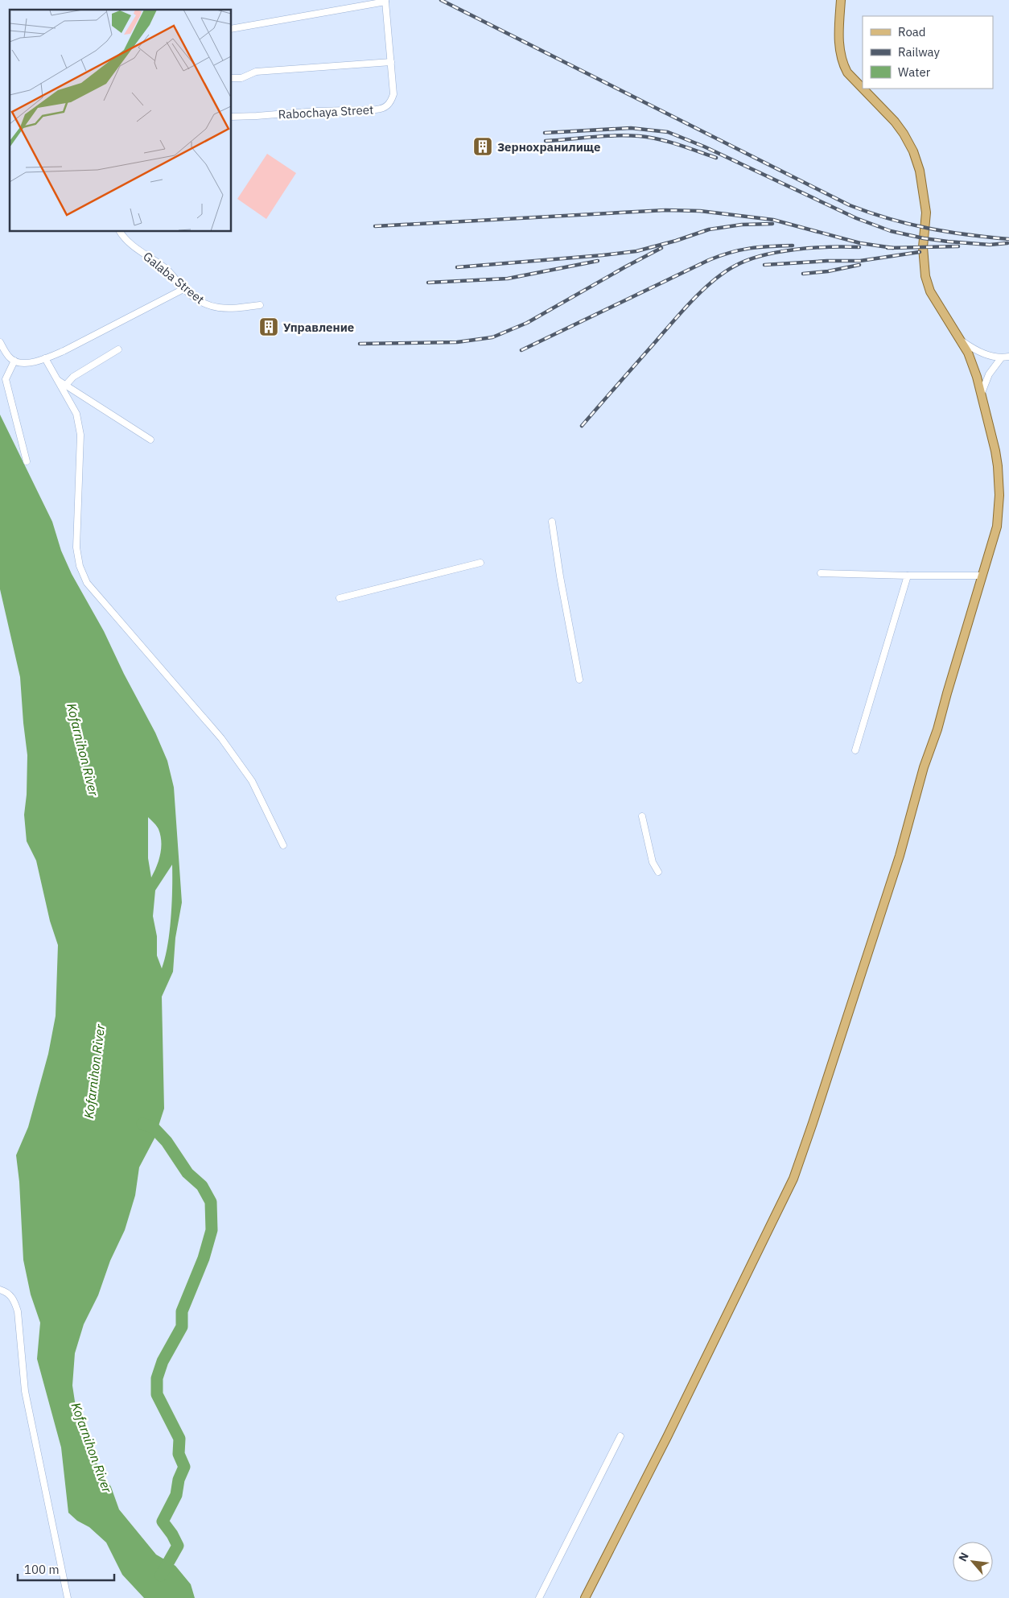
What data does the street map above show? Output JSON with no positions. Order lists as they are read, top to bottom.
{
  "streets": {
    "street": ["Rabochaya Street", "Galaba Street"]
  },
  "water": ["Kofarnihon River"],
  "places": {
    "building": ["Зернохранилище", "Управление"]
  },
  "legend": ["Road", "Railway", "Water"],
  "scale_bar": "100 m",
  "north": "top left"
}
